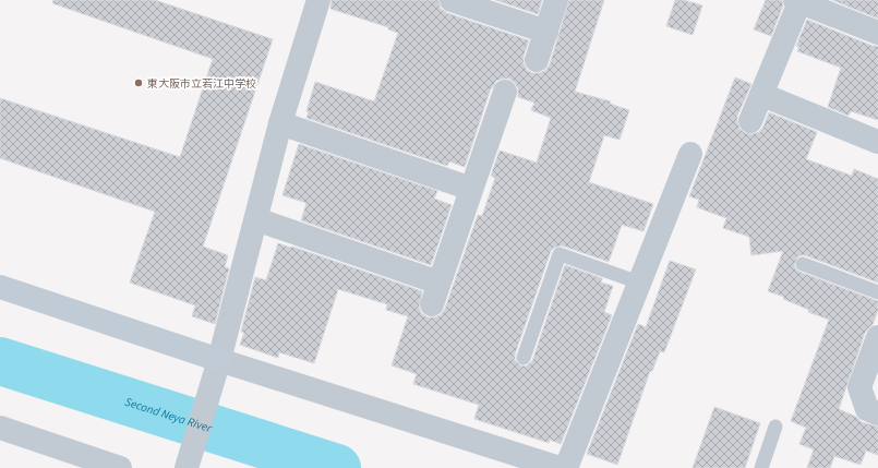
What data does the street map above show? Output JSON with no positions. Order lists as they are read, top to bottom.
{
  "water": ["Second Neya River"],
  "places": ["東大阪市立若江中学校"]
}
